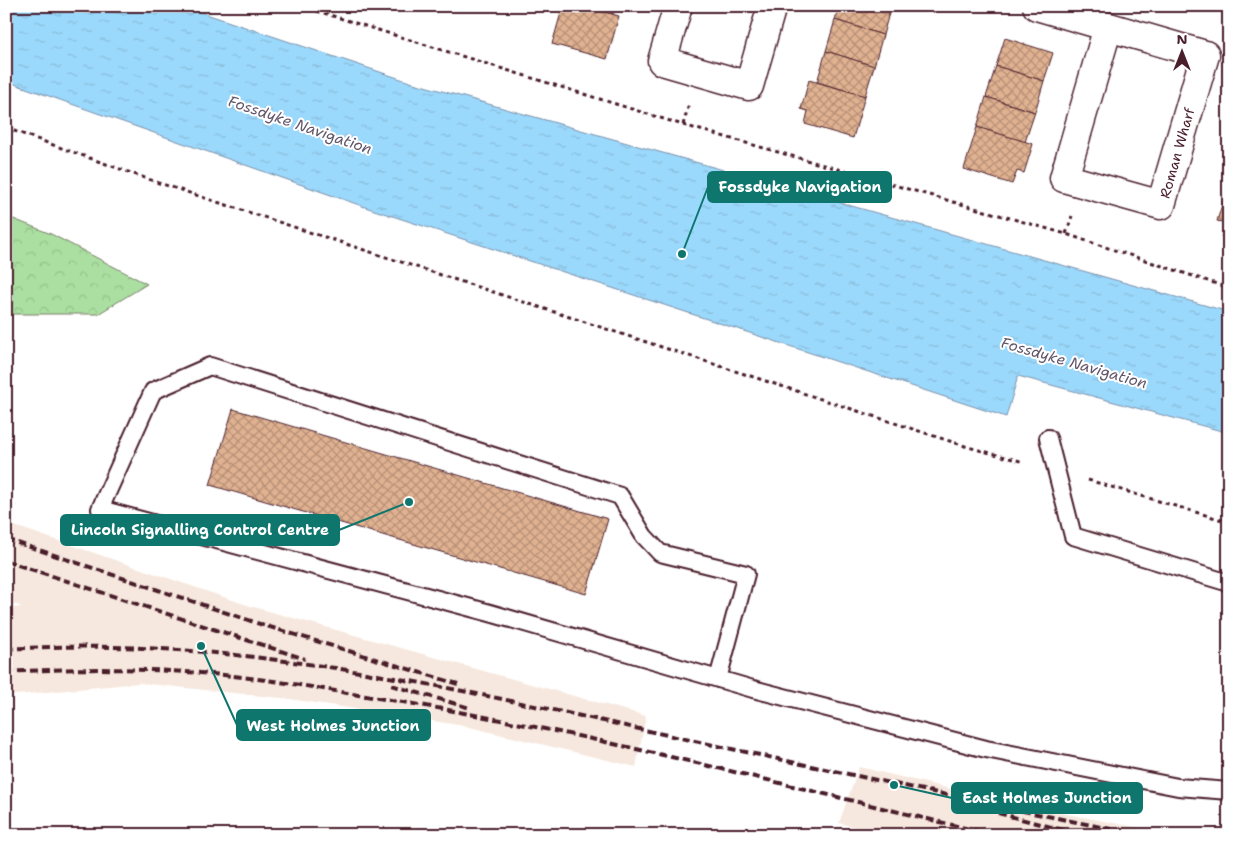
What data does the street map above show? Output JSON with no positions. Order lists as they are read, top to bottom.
{
  "streets": {
    "street": ["Roman Wharf"]
  },
  "water": ["Fossdyke Navigation"],
  "places": [
    "Fossdyke Navigation",
    "Lincoln Signalling Control Centre",
    "West Holmes Junction",
    "East Holmes Junction"
  ],
  "north": "top"
}
